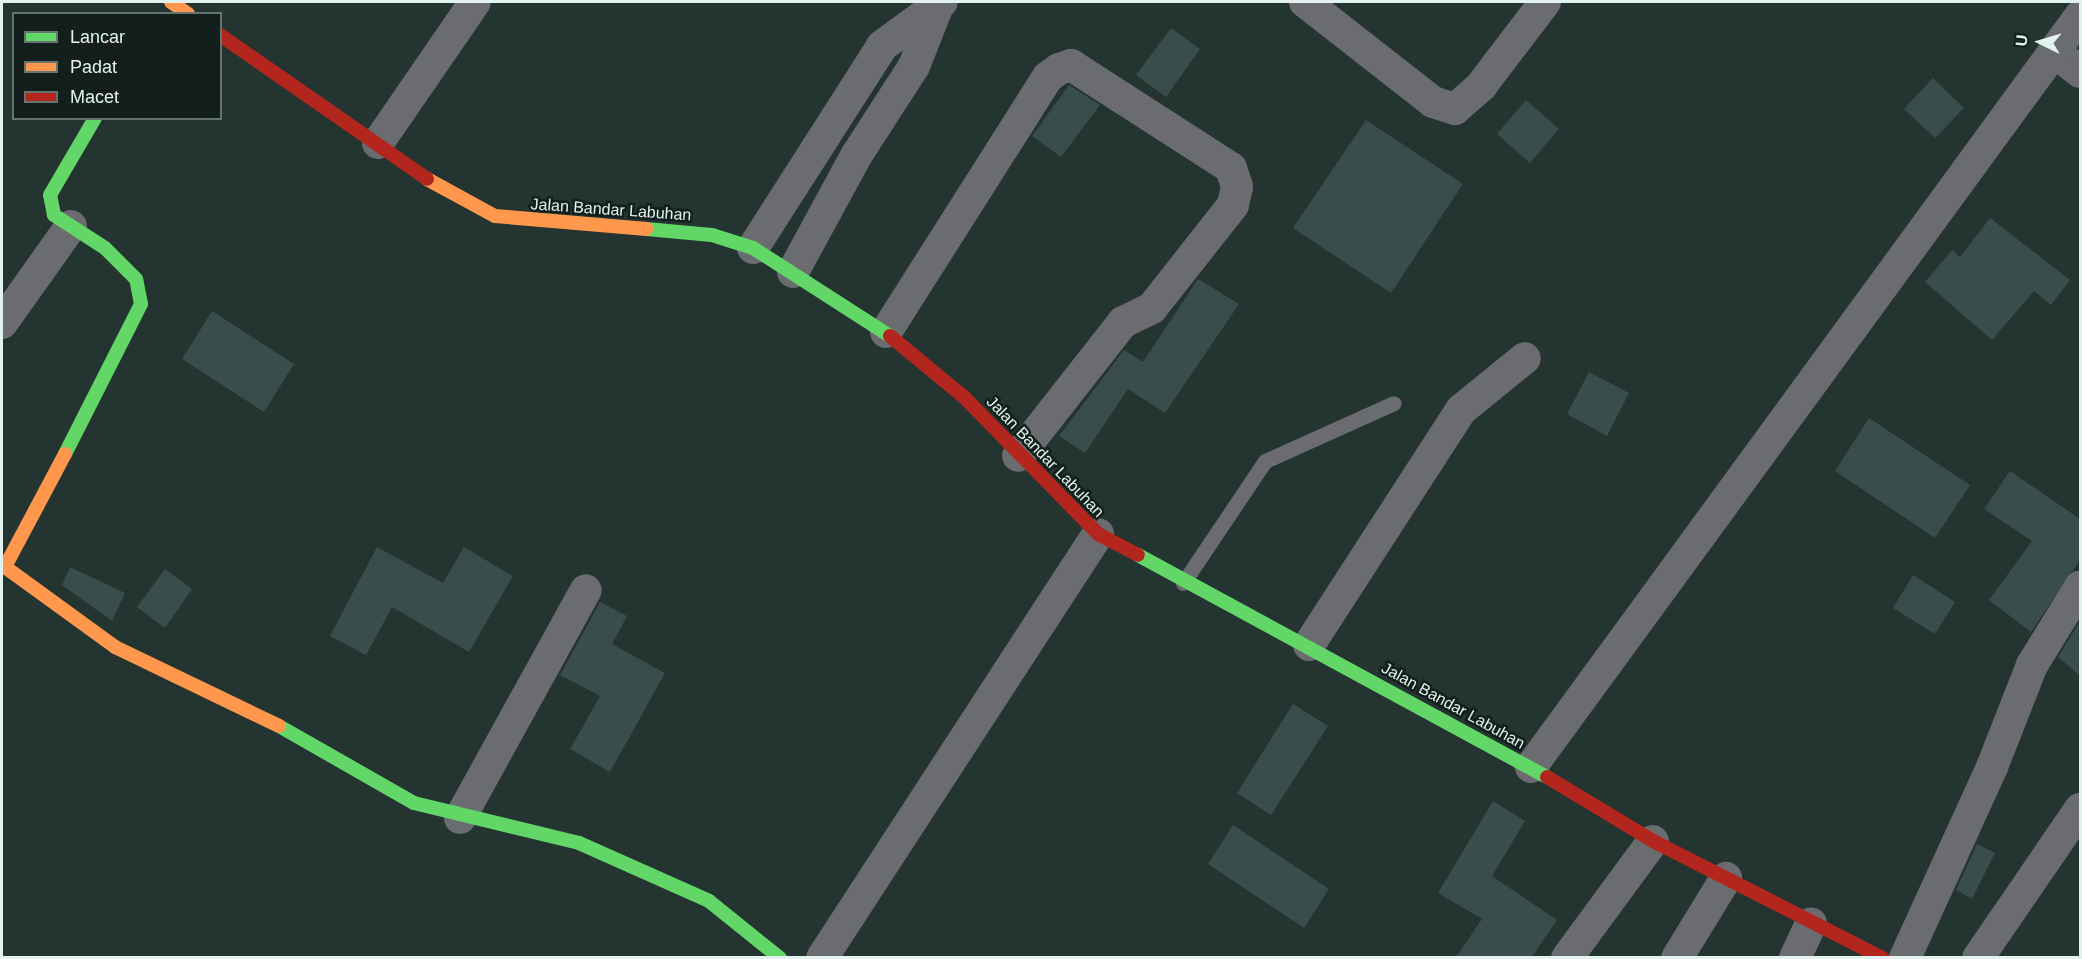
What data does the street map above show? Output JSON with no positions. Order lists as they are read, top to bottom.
{
  "streets": {
    "main road": ["Jalan Bandar Labuhan"]
  },
  "legend": ["Lancar", "Padat", "Macet"],
  "north": "left"
}
